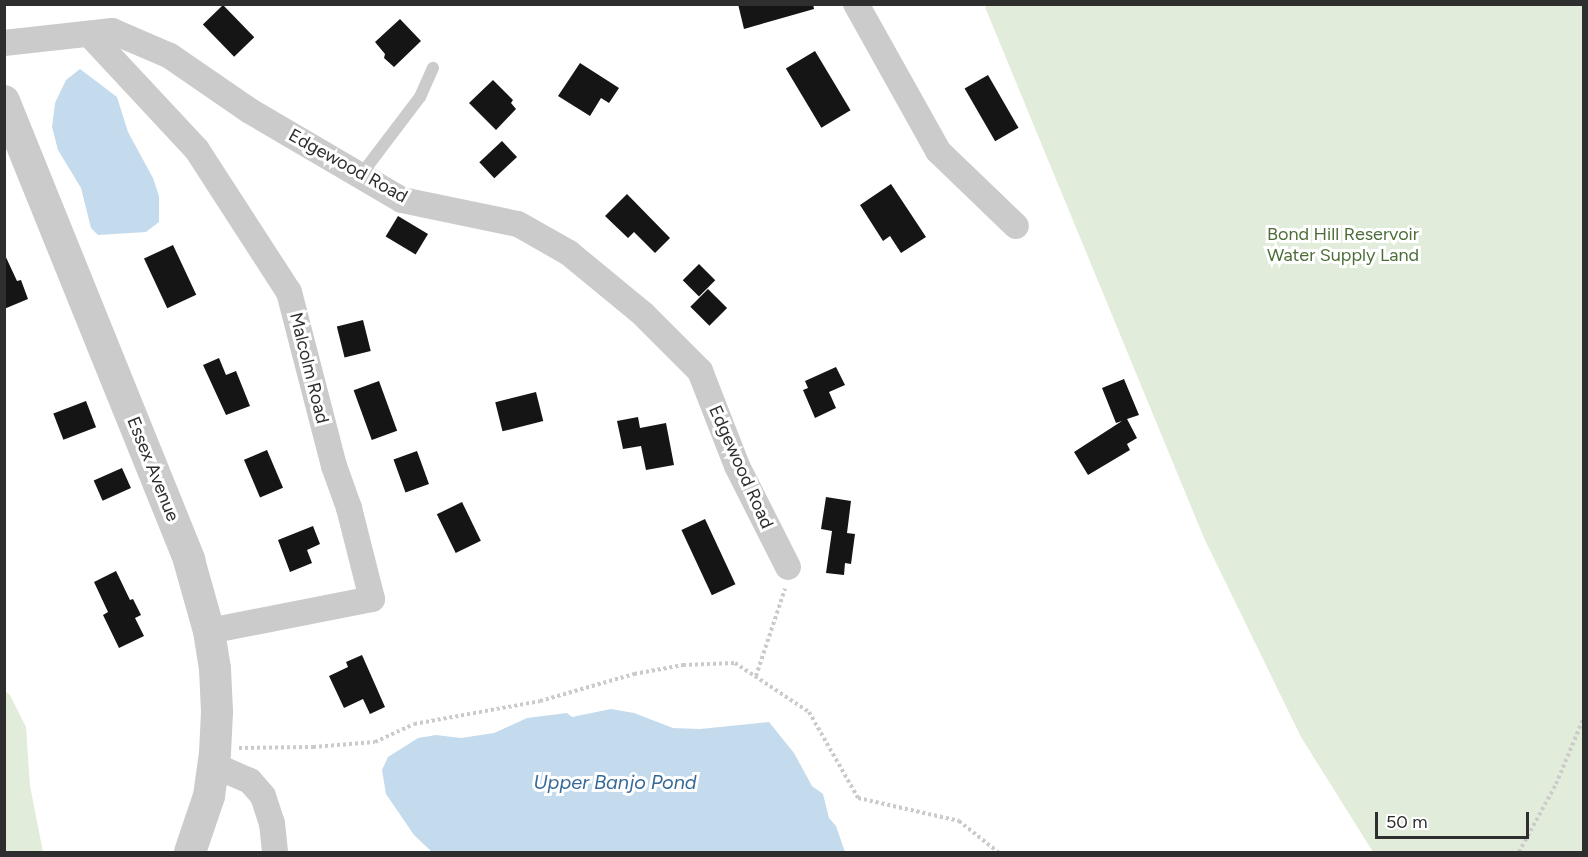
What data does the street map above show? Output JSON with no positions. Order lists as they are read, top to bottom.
{
  "streets": {
    "street": ["Edgewood Road", "Malcolm Road", "Essex Avenue"]
  },
  "crossings": [
    ["Edgewood Road", "Malcolm Road"],
    ["Malcolm Road", "Essex Avenue"]
  ],
  "water": ["Upper Banjo Pond"],
  "parks": ["Bond Hill Reservoir Water Supply Land"],
  "scale_bar": "50 m"
}
